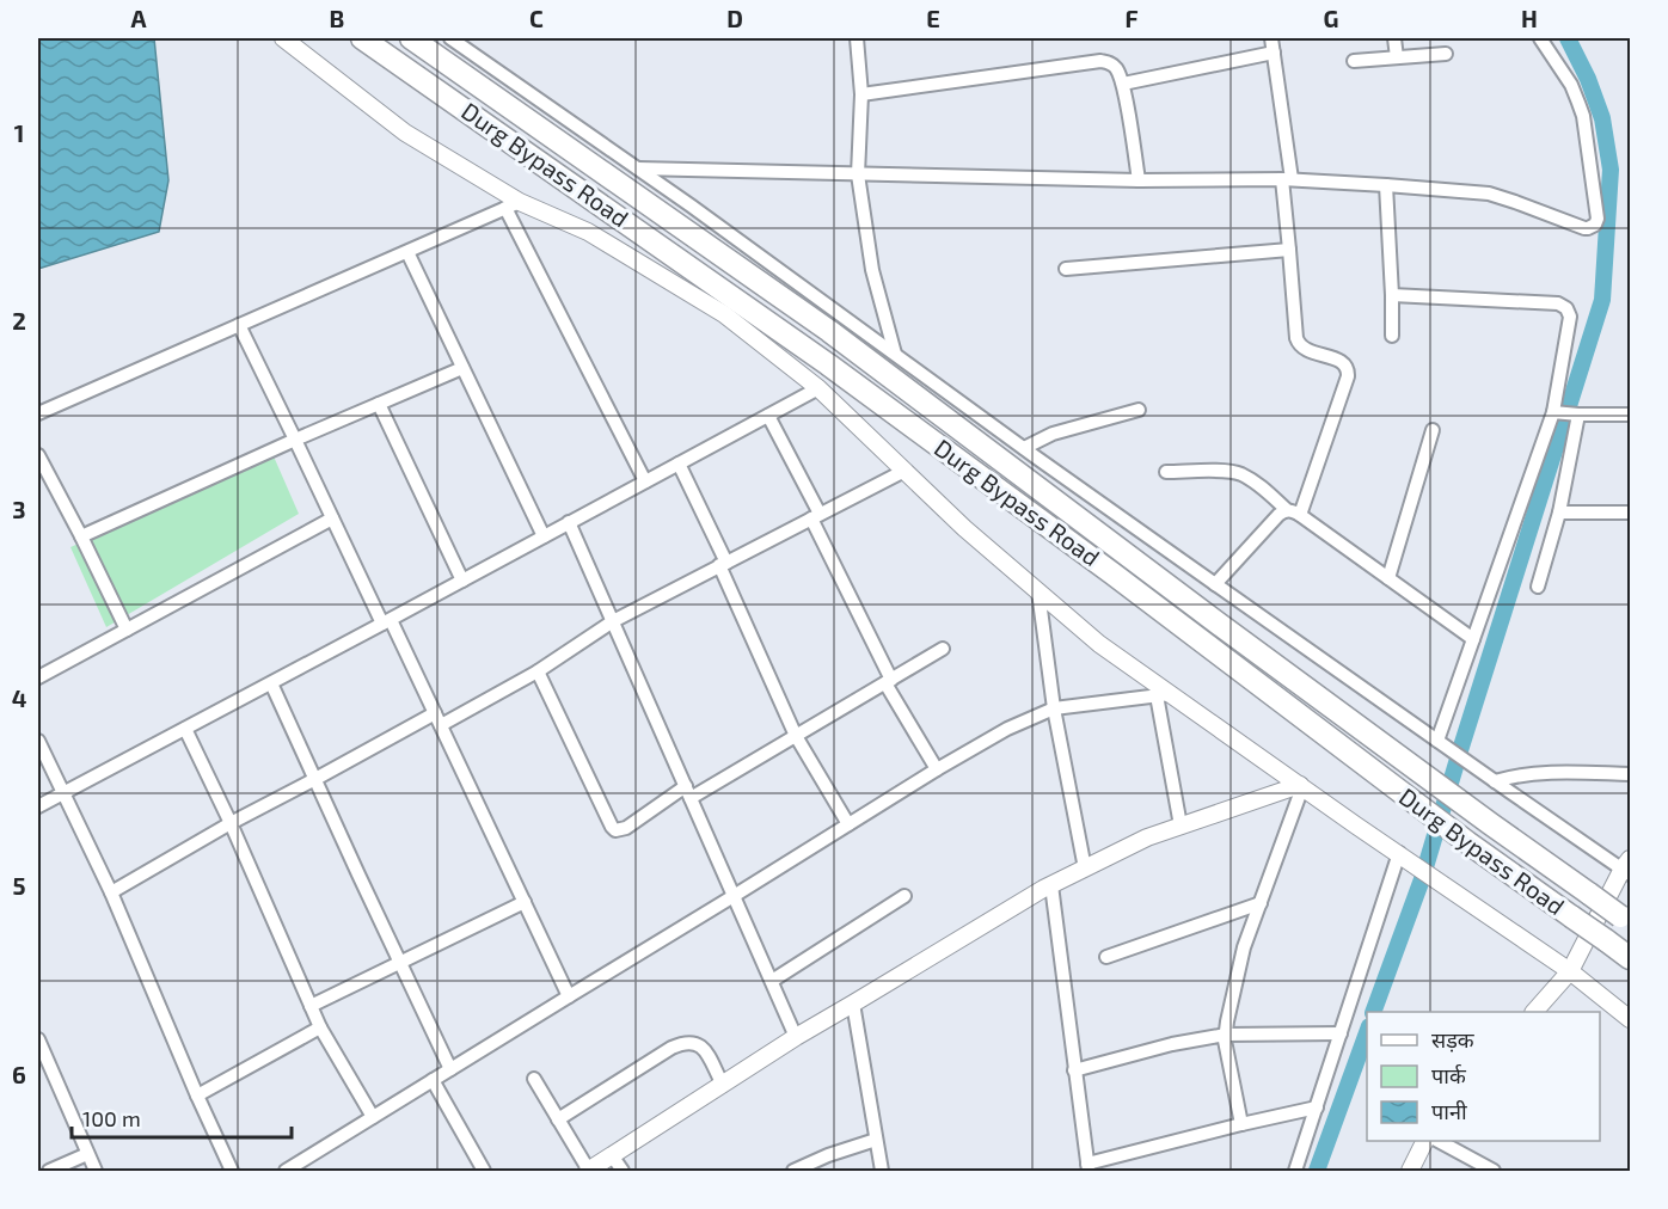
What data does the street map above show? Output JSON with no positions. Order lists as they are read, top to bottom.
{
  "streets": {
    "highway": ["Durg Bypass Road"]
  },
  "legend": ["सड़क", "पार्क", "पानी"],
  "scale_bar": "100 m",
  "grid": {
    "columns": [
      "A",
      "B",
      "C",
      "D",
      "E",
      "F",
      "G",
      "H"
    ],
    "rows": [
      "1",
      "2",
      "3",
      "4",
      "5",
      "6"
    ]
  }
}
